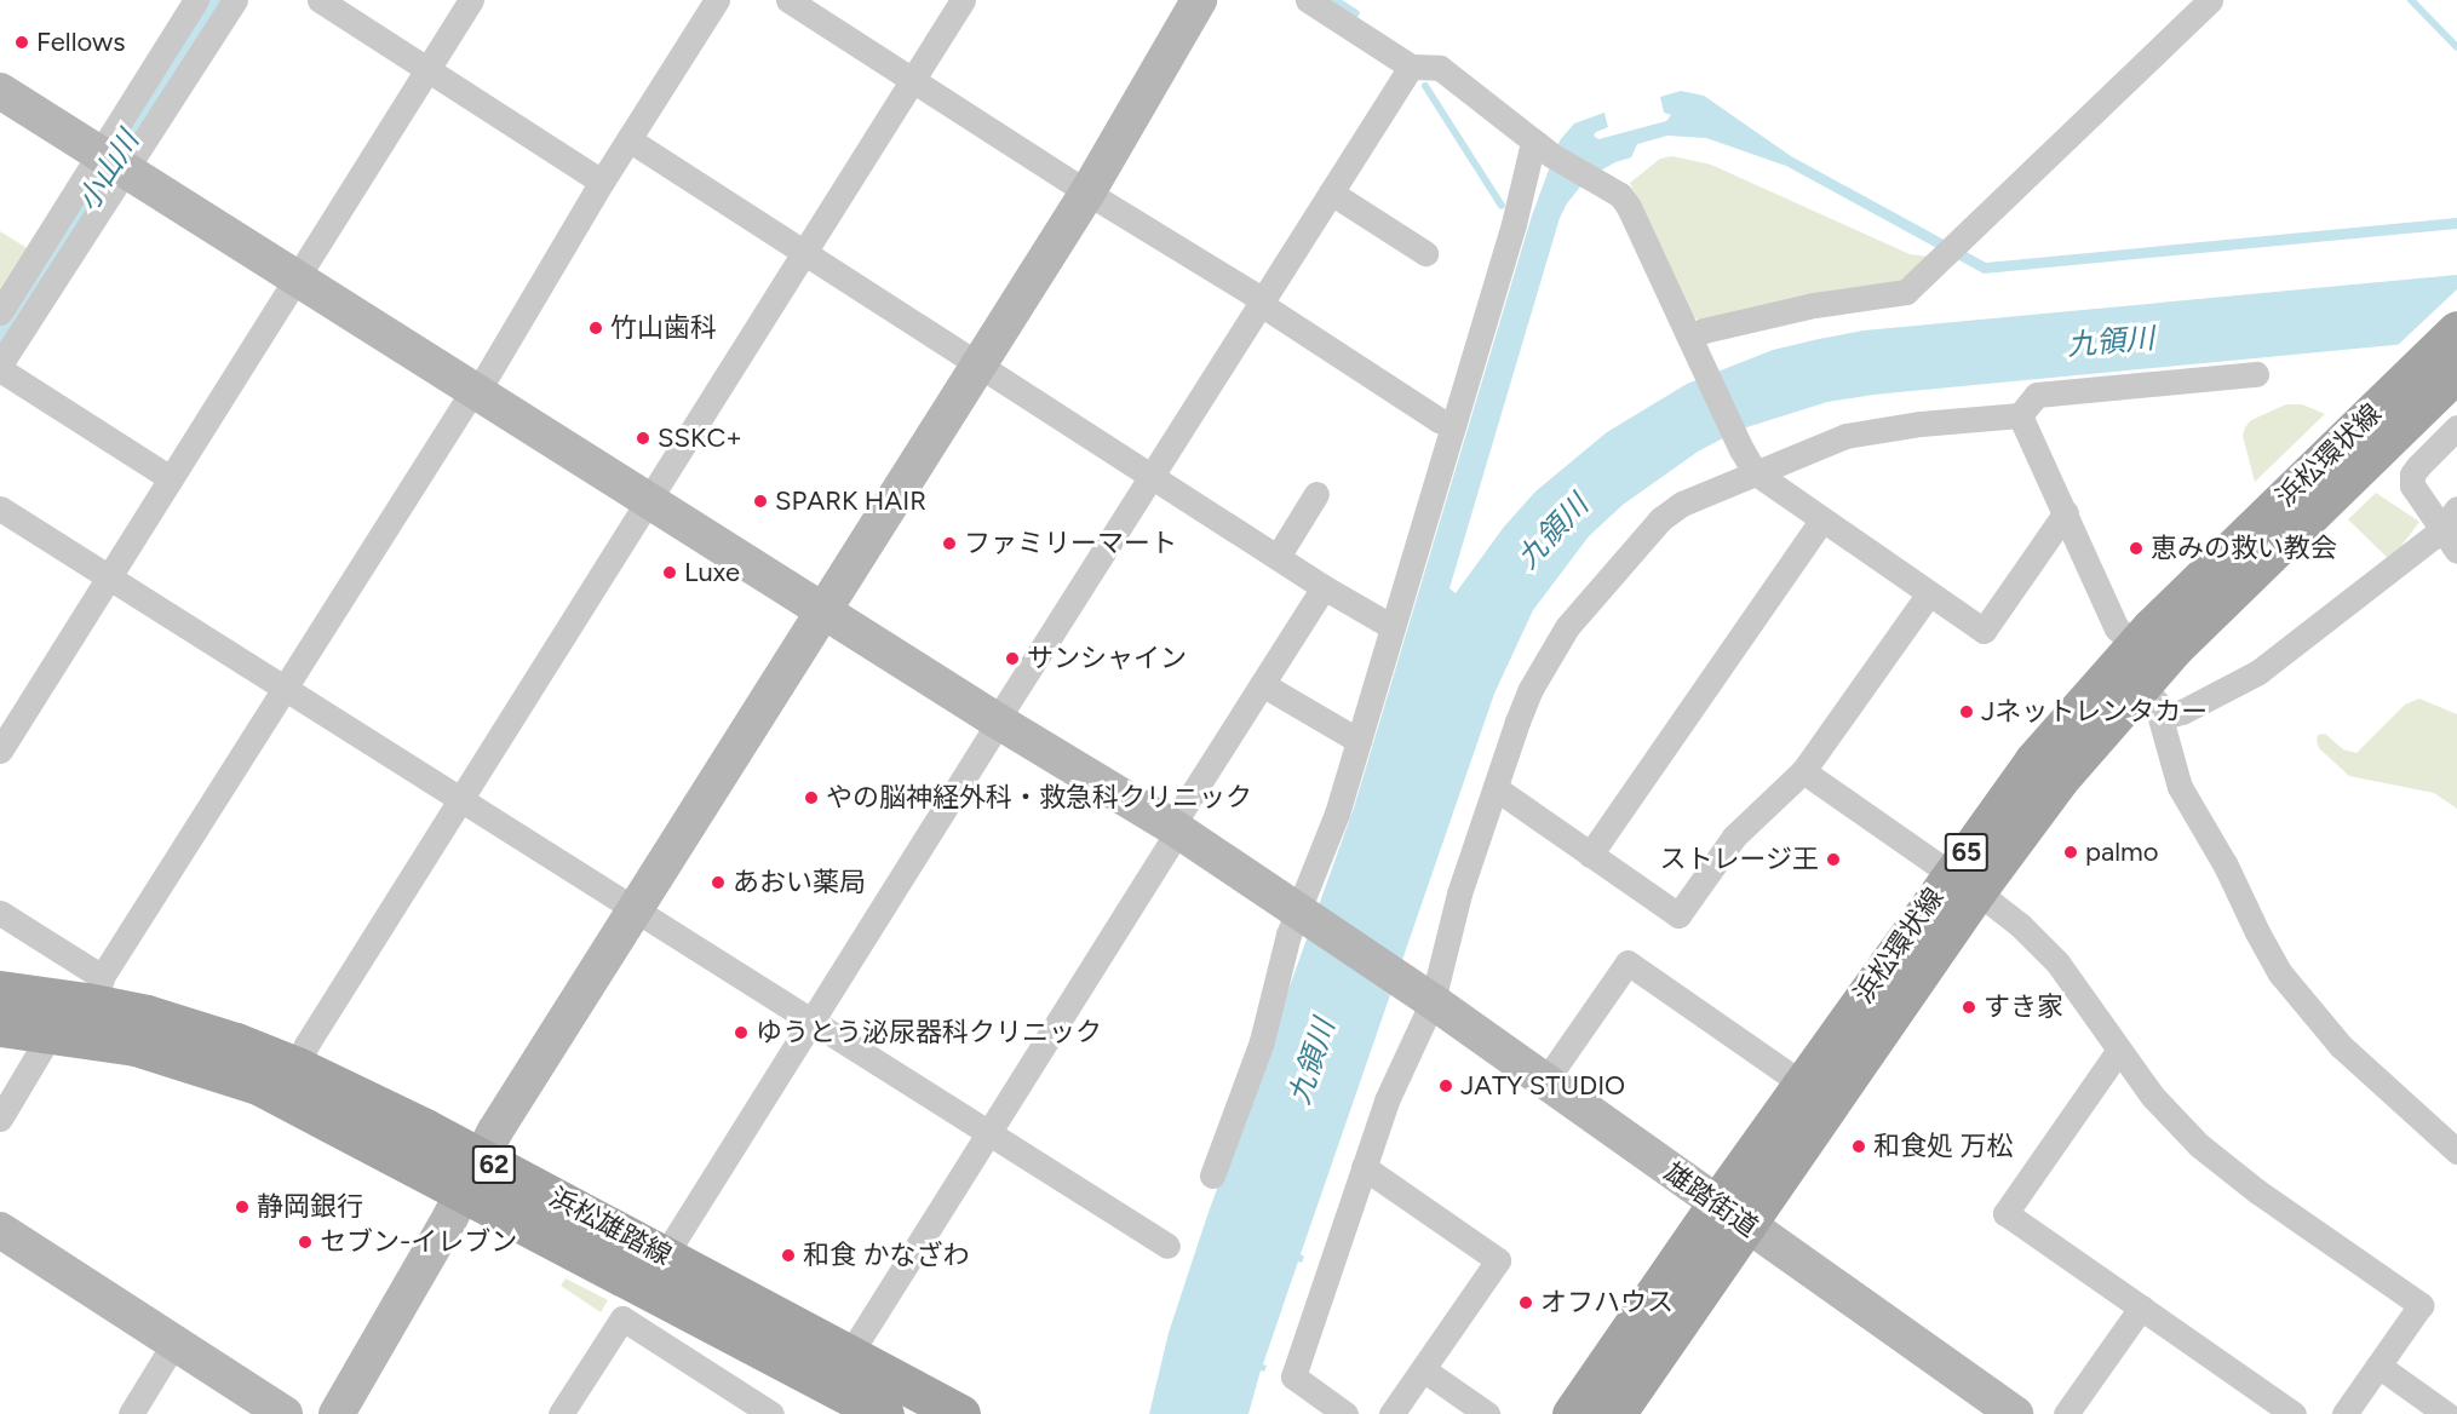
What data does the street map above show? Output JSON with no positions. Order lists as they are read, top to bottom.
{
  "streets": {
    "main road": [
      "浜松環状線",
      "65",
      "62",
      "浜松雄踏線"
    ],
    "street": ["雄踏街道"]
  },
  "crossings": [
    ["浜松環状線", "雄踏街道"]
  ],
  "water": ["小山川", "九領川"],
  "places": [
    "Fellows",
    "竹山歯科",
    "SSKC+",
    "SPARK HAIR",
    "ファミリーマート",
    "恵みの救い教会",
    "Luxe",
    "サンシャイン",
    "Jネットレンタカー",
    "やの脳神経外科・救急科クリニック",
    "palmo",
    "ストレージ王",
    "あおい薬局",
    "すき家",
    "ゆうとう泌尿器科クリニック",
    "JATY STUDIO",
    "和食処 万松",
    "静岡銀行",
    "セブン-イレブン",
    "和食 かなざわ",
    "オフハウス"
  ]
}
